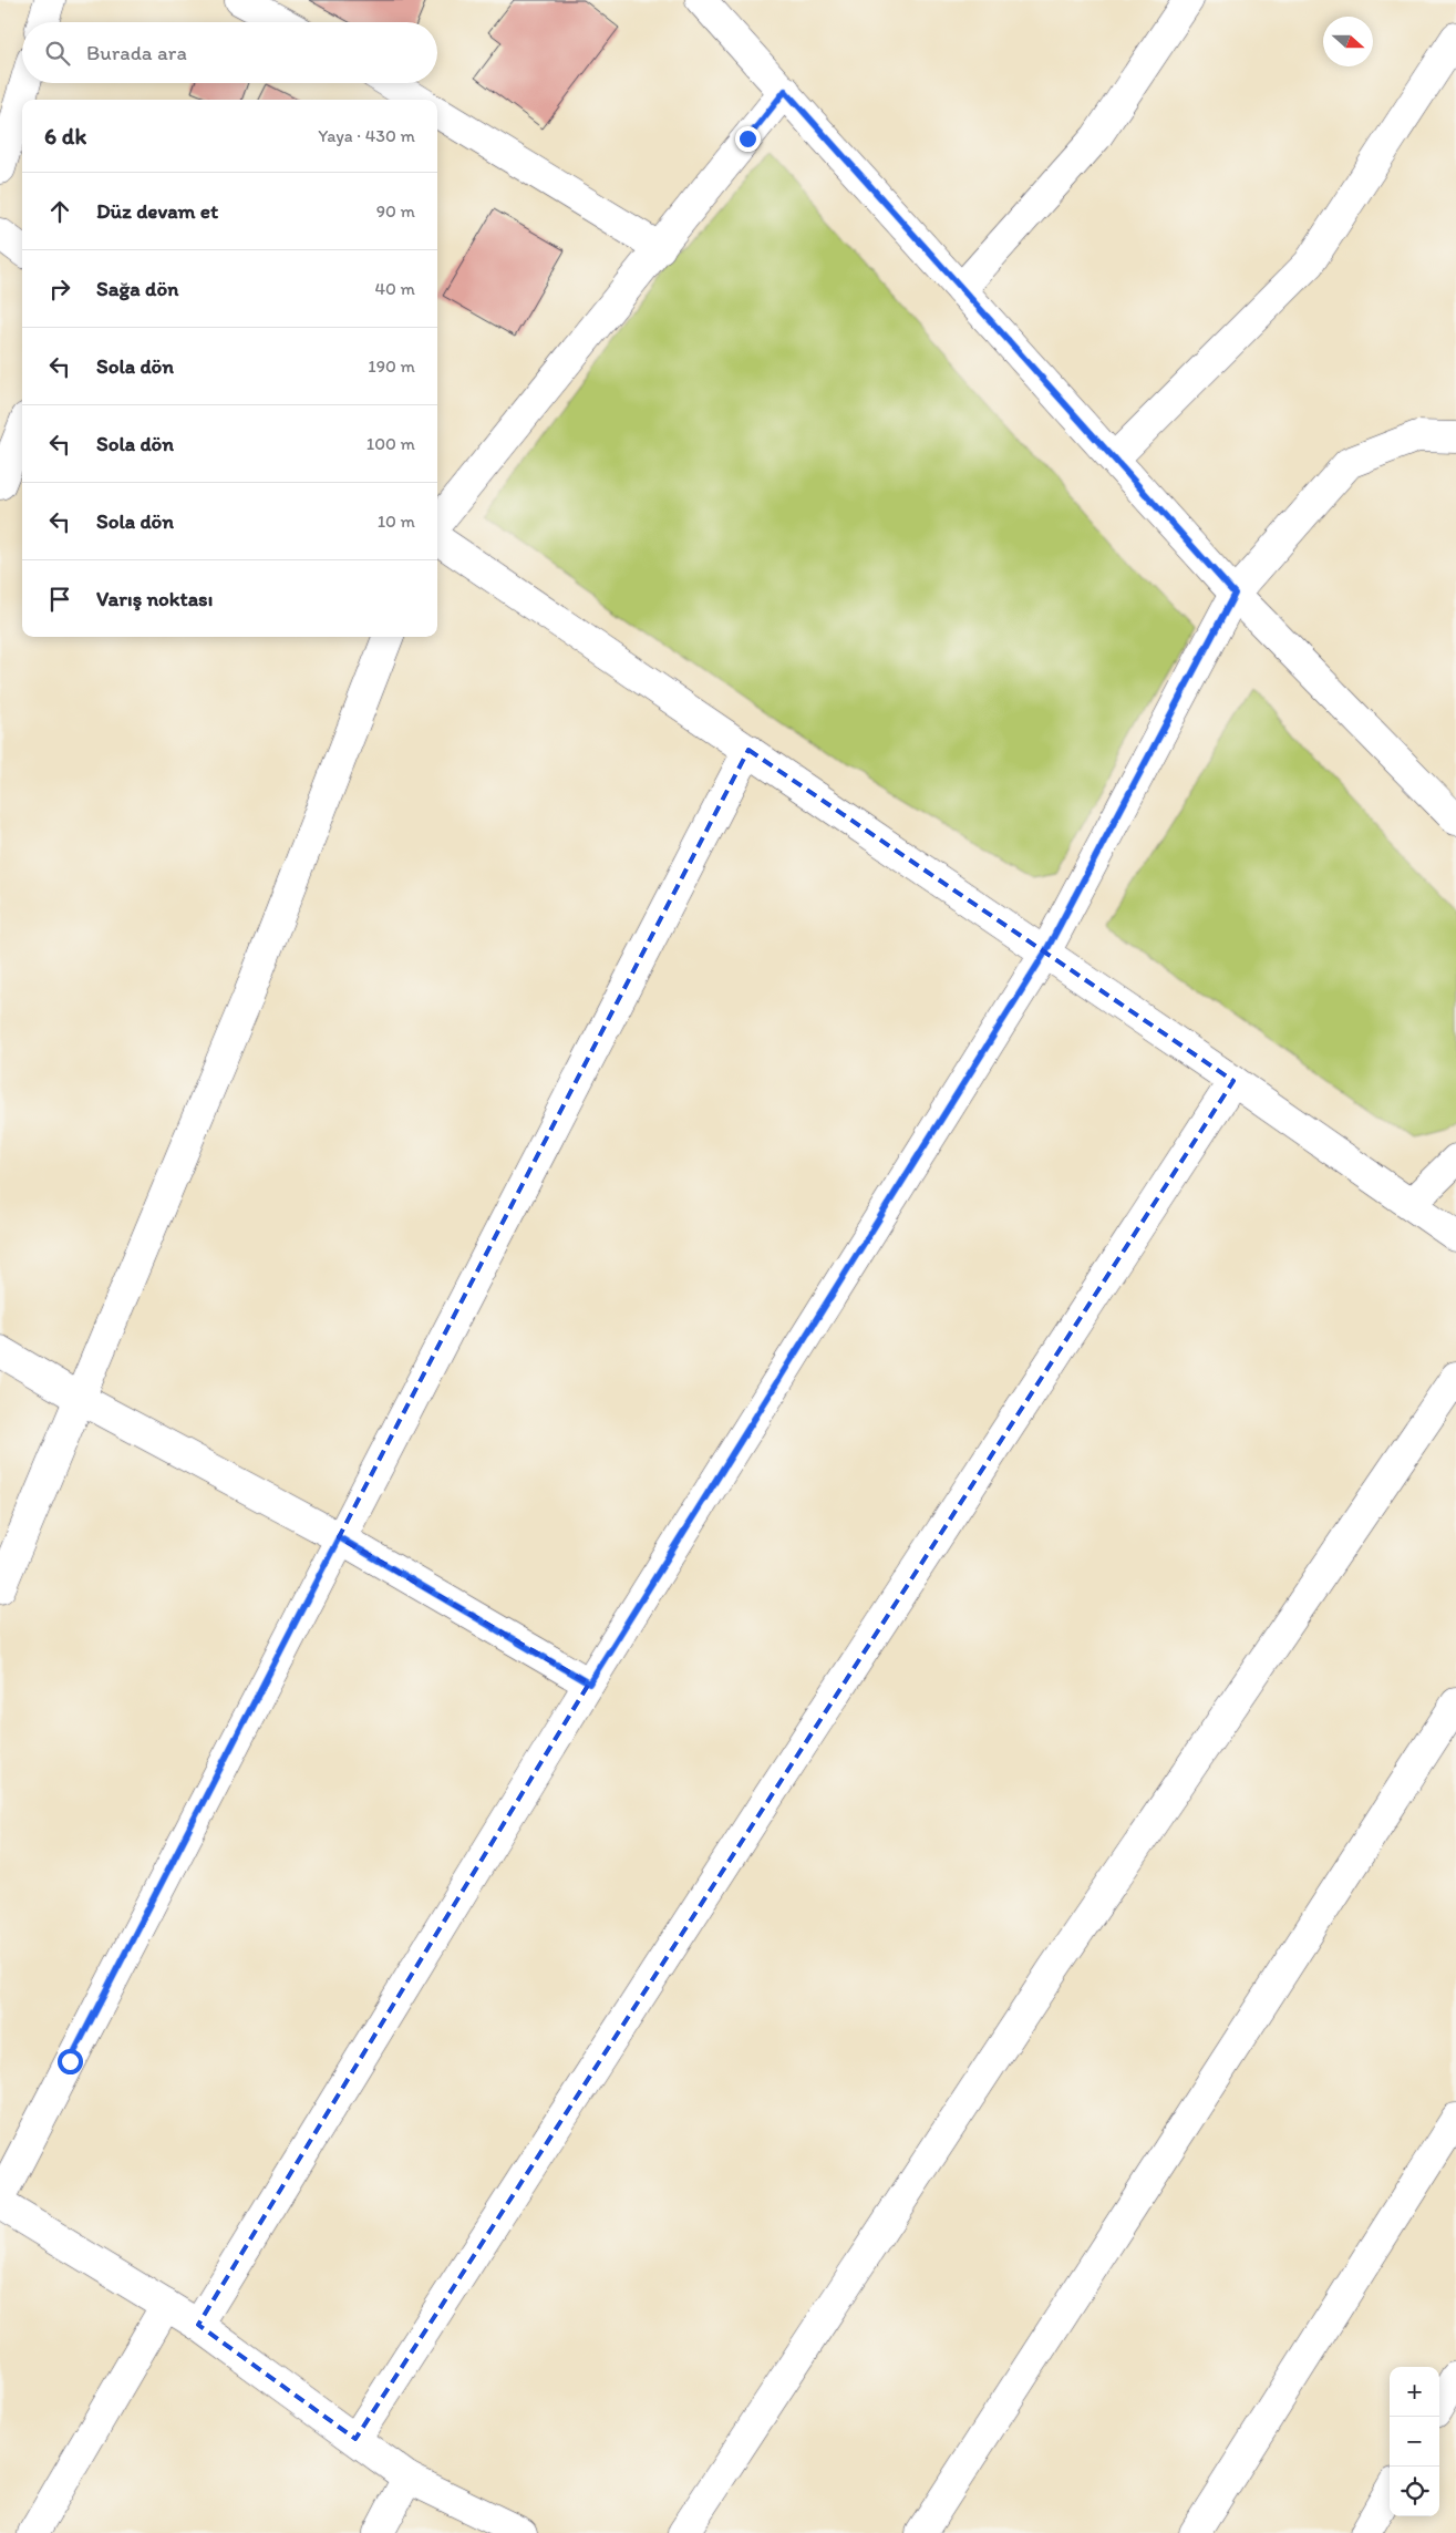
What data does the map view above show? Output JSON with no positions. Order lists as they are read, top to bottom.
{
  "north": "right",
  "page": {
    "search": "Burada ara",
    "heading": ["6 dk", "Yaya · 430 m"],
    "list": [
      ["Düz devam et", "90 m"],
      ["Sağa dön", "40 m"],
      ["Sola dön", "190 m"],
      ["Sola dön", "100 m"],
      ["Sola dön", "10 m"],
      "Varış noktası"
    ],
    "map_buttons": ["+", "−"]
  }
}
